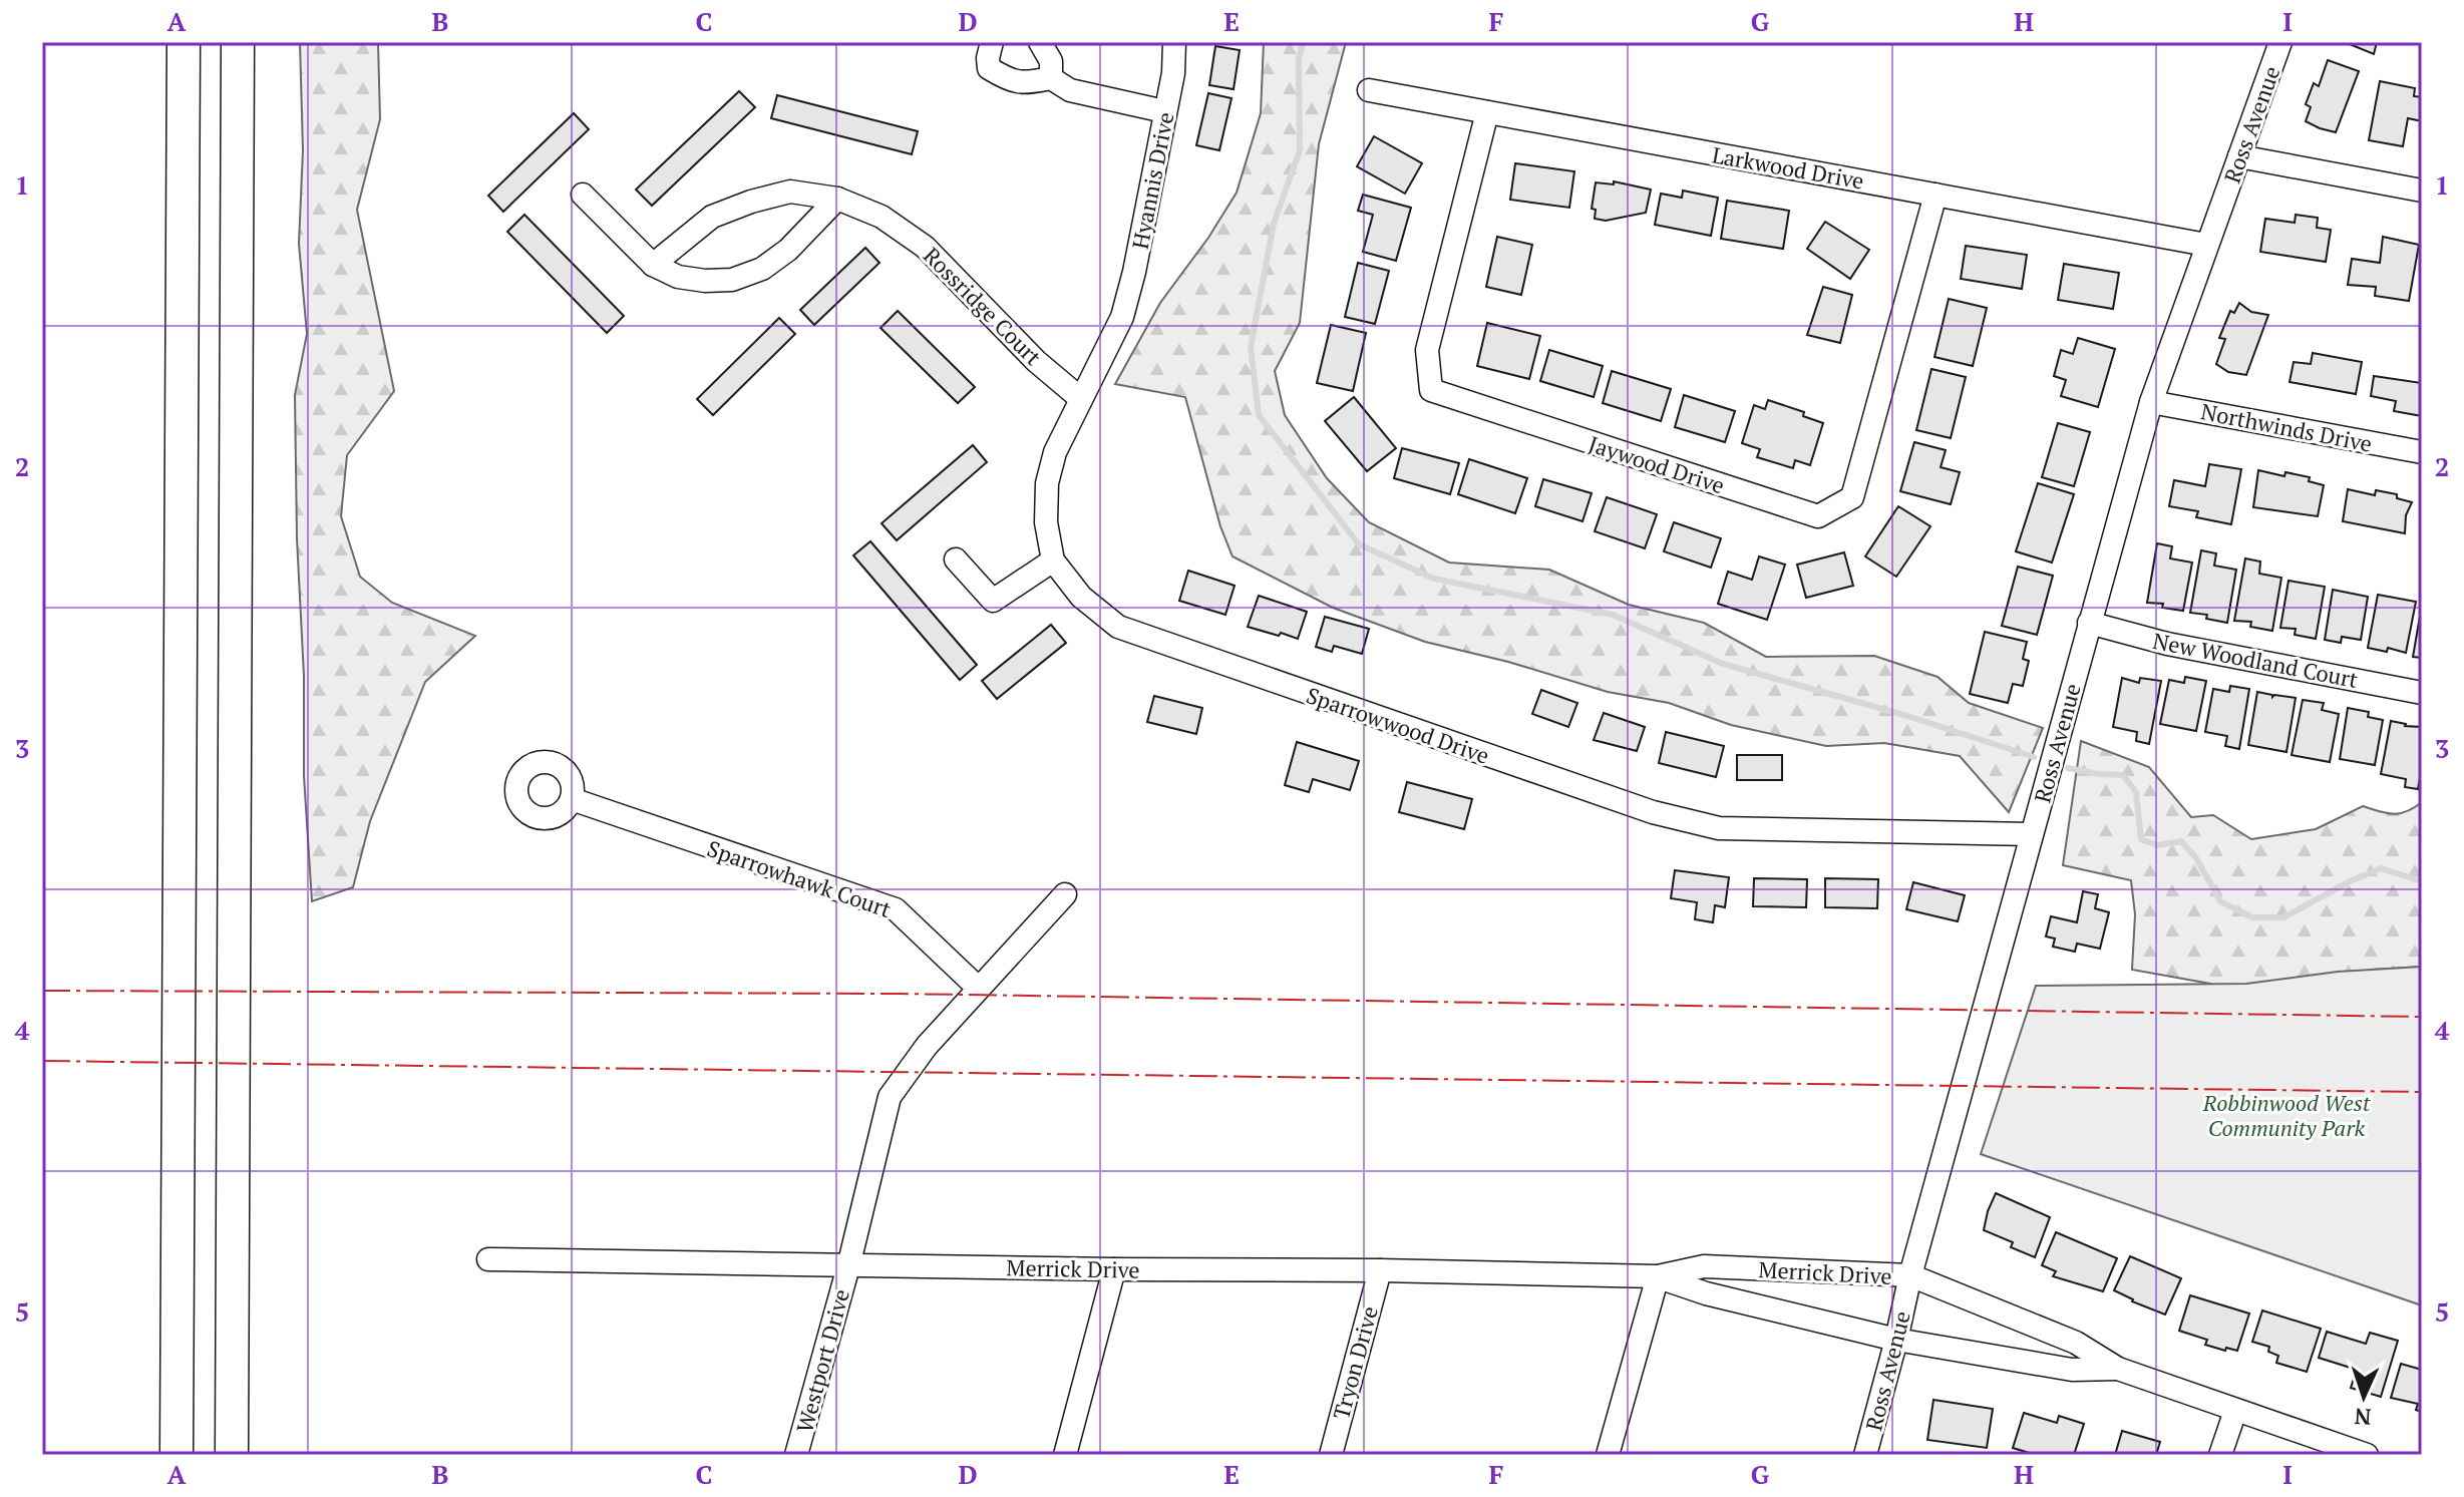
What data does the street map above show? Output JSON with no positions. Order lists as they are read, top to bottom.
{
  "streets": {
    "street": [
      "Ross Avenue",
      "Larkwood Drive",
      "Hyannis Drive",
      "Rossridge Court",
      "Northwinds Drive",
      "Jaywood Drive",
      "New Woodland Court",
      "Sparrowwood Drive",
      "Sparrowhawk Court",
      "Merrick Drive",
      "Westport Drive",
      "Tryon Drive"
    ]
  },
  "crossings": [
    ["Ross Avenue", "Larkwood Drive"],
    ["Ross Avenue", "Northwinds Drive"],
    ["Ross Avenue", "New Woodland Court"],
    ["Ross Avenue", "Sparrowwood Drive"],
    ["Ross Avenue", "Merrick Drive"],
    ["Larkwood Drive", "Jaywood Drive"],
    ["Hyannis Drive", "Sparrowwood Drive"],
    ["Rossridge Court", "Sparrowwood Drive"],
    ["Merrick Drive", "Westport Drive"],
    ["Merrick Drive", "Tryon Drive"]
  ],
  "parks": ["Robbinwood West Community Park"],
  "north": "bottom",
  "grid": {
    "columns": [
      "A",
      "B",
      "C",
      "D",
      "E",
      "F",
      "G",
      "H",
      "I"
    ],
    "rows": [
      "1",
      "2",
      "3",
      "4",
      "5"
    ]
  }
}
